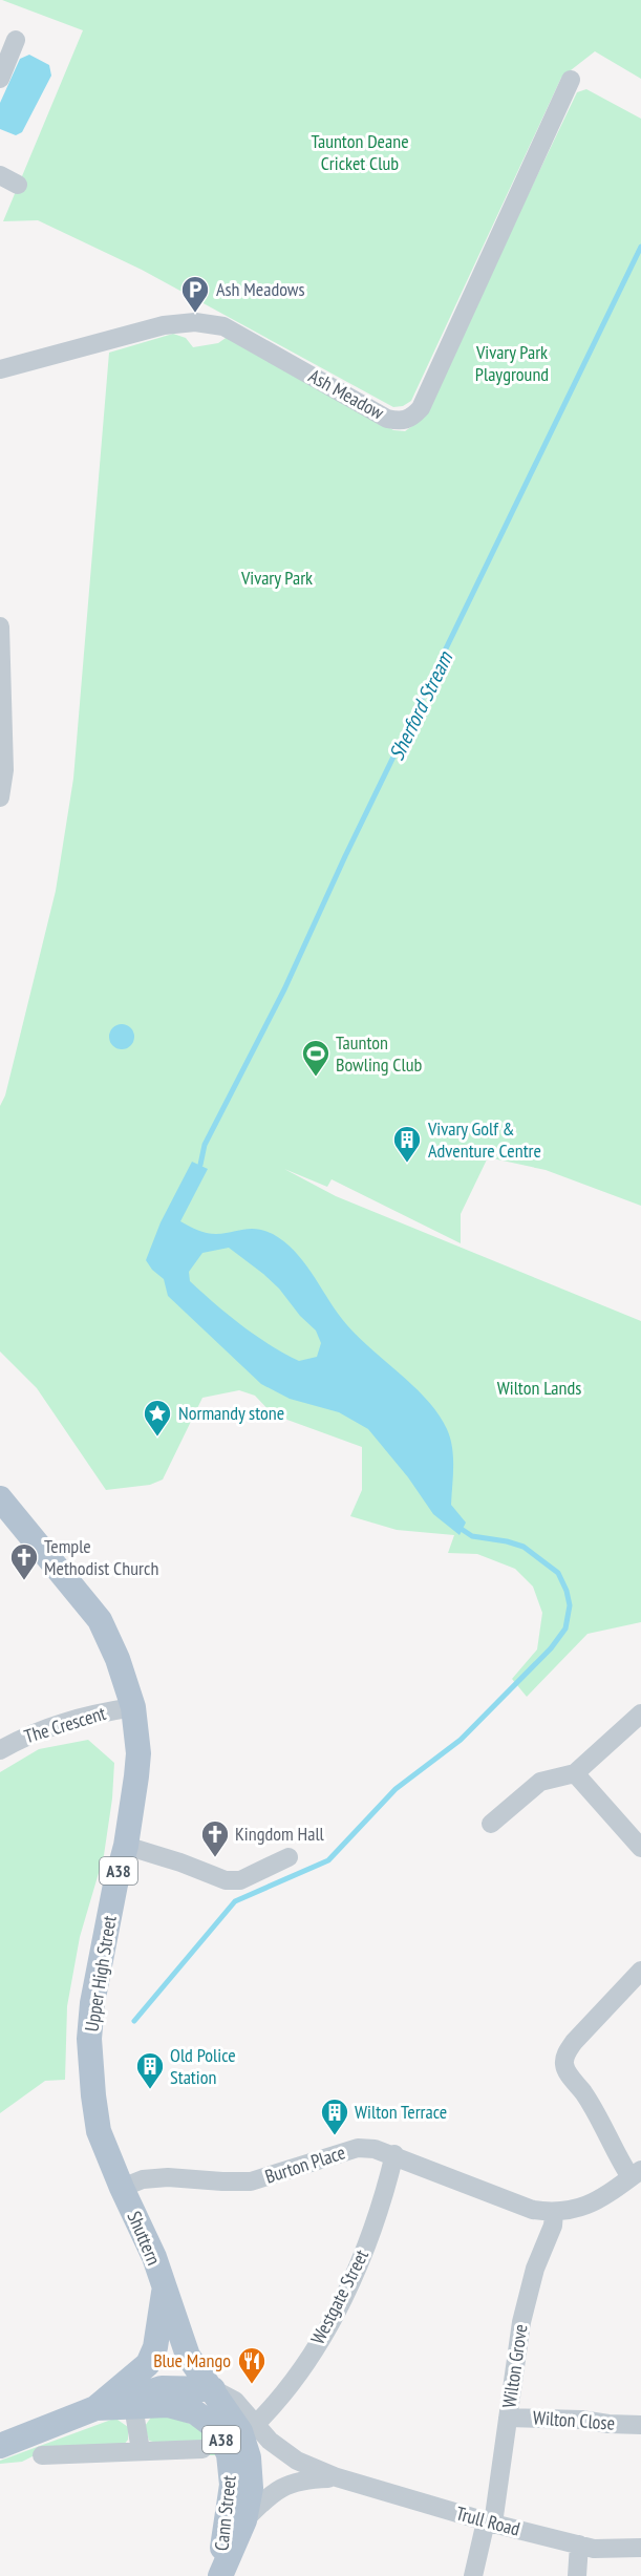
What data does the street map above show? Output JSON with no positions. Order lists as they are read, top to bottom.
{
  "streets": {
    "main road": [
      "A38",
      "Upper High Street",
      "Shuttern",
      "Cann Street"
    ],
    "street": [
      "Ash Meadow",
      "The Crescent",
      "Burton Place",
      "Westgate Street",
      "Wilton Grove",
      "Wilton Close",
      "Trull Road"
    ]
  },
  "crossings": [
    ["The Crescent", "Upper High Street"],
    ["A38", "Shuttern"],
    ["A38", "Cann Street"],
    ["A38", "Trull Road"],
    ["Upper High Street", "Burton Place"],
    ["Upper High Street", "Shuttern"],
    ["Burton Place", "Shuttern"],
    ["Burton Place", "Westgate Street"],
    ["Burton Place", "Wilton Grove"],
    ["Westgate Street", "Trull Road"],
    ["Wilton Grove", "Wilton Close"],
    ["Wilton Grove", "Trull Road"]
  ],
  "water": ["Sherford Stream"],
  "parks": [
    "Taunton Deane Cricket Club",
    "Vivary Park Playground",
    "Vivary Park",
    "Wilton Lands"
  ],
  "places": {
    "parking": ["Ash Meadows"],
    "sports": ["Taunton Bowling Club"],
    "building": ["Vivary Golf & Adventure Centre", "Old Police Station", "Wilton Terrace"],
    "place": ["Normandy stone"],
    "church": ["Temple Methodist Church", "Kingdom Hall"],
    "restaurant": ["Blue Mango"]
  }
}
